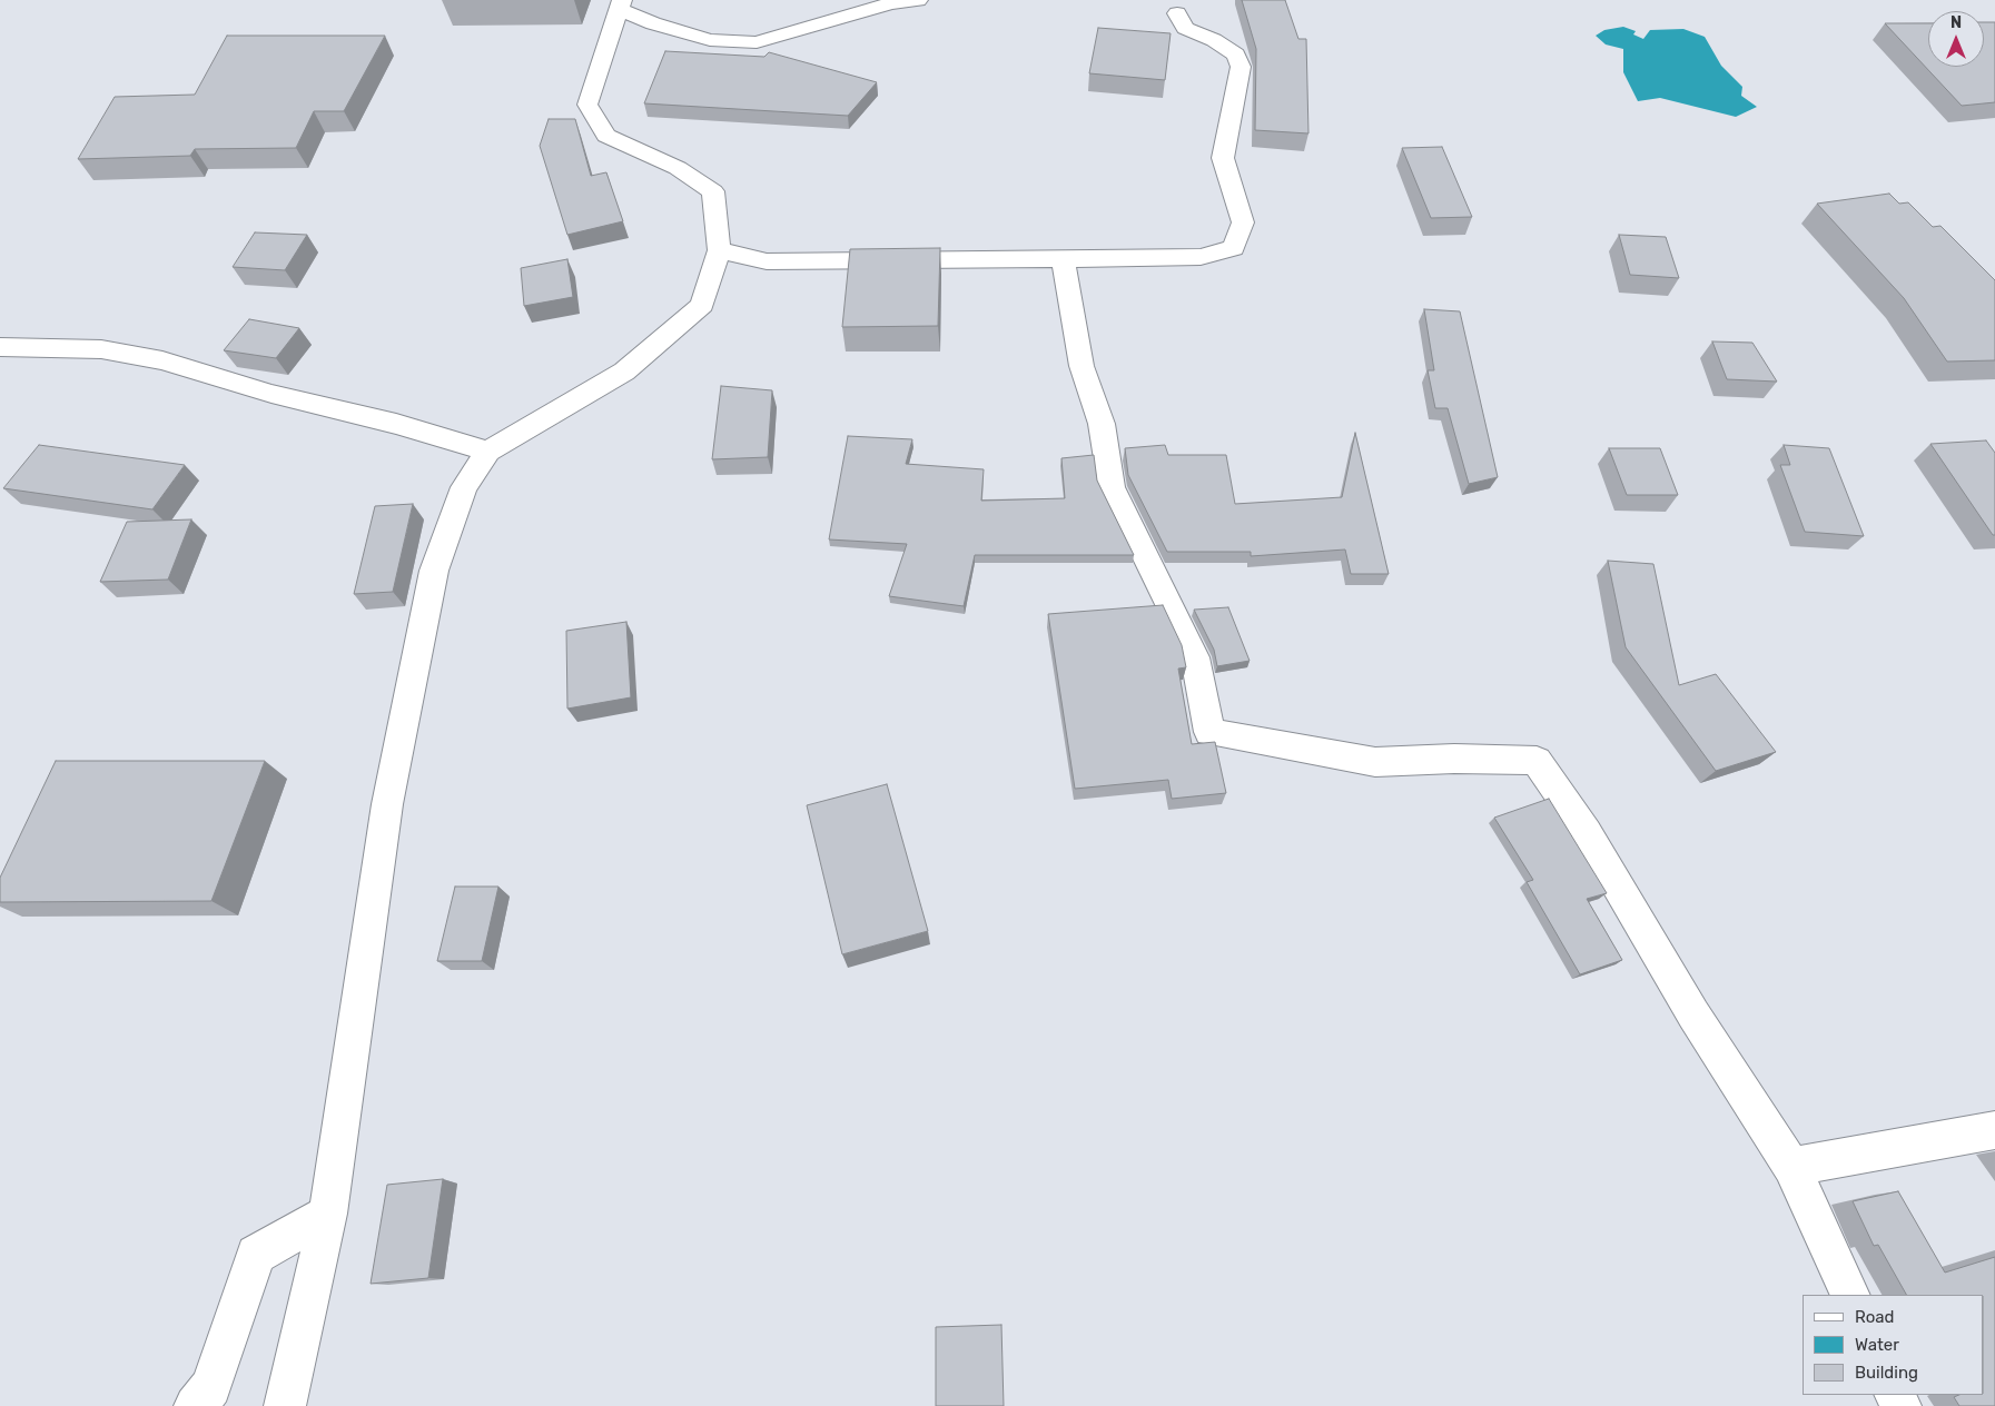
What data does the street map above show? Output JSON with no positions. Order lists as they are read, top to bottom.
{
  "legend": ["Road", "Water", "Building"],
  "north": "top"
}
